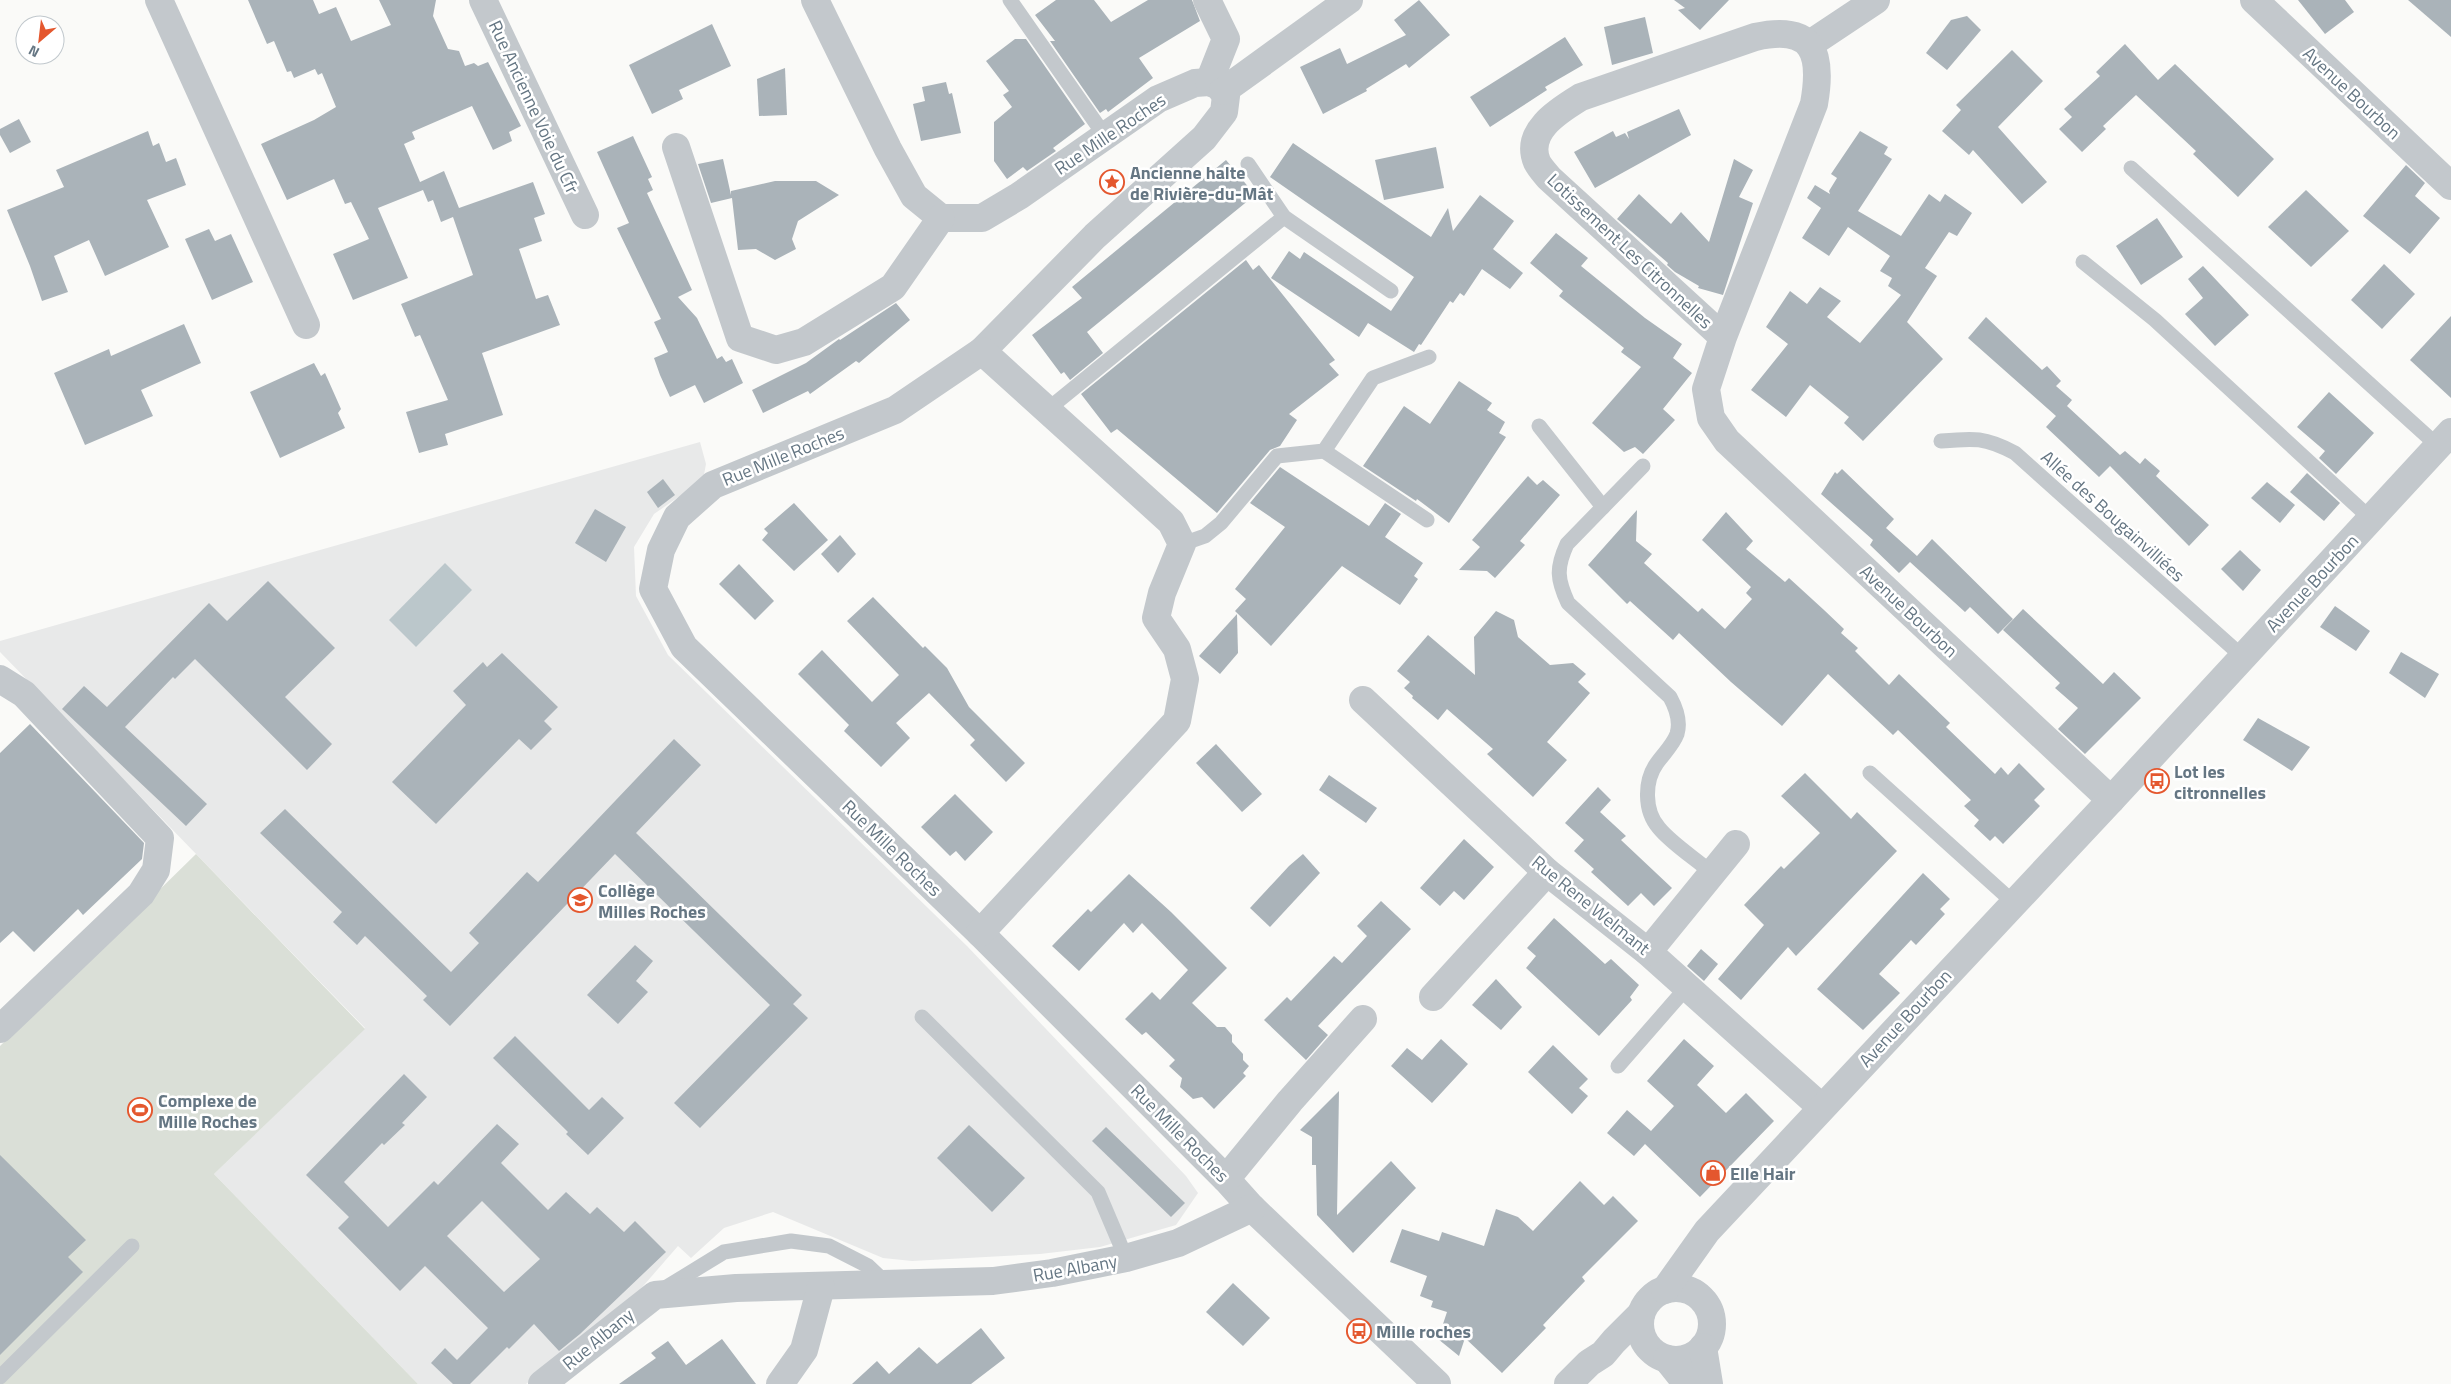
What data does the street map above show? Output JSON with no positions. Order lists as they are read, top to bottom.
{
  "streets": {
    "street": [
      "Avenue Bourbon",
      "Rue Ancienne Voie du Cfr",
      "Rue Mille Roches",
      "Lotissement Les Citronnelles",
      "Rue Rene Welmant",
      "Rue Albany"
    ],
    "lane": ["Allée des Bougainvilliées"]
  },
  "crossings": [
    ["Avenue Bourbon", "Lotissement Les Citronnelles"],
    ["Avenue Bourbon", "Allée des Bougainvilliées"],
    ["Avenue Bourbon", "Rue Rene Welmant"],
    ["Rue Mille Roches", "Rue Albany"]
  ],
  "places": {
    "place": ["Ancienne halte de Rivière-du-Mât"],
    "bus stop": ["Lot les citronnelles", "Mille roches"],
    "school or university": ["Collège Milles Roches"],
    "sports": ["Complexe de Mille Roches"],
    "shop": ["Elle Hair"]
  },
  "north": "bottom left"
}
